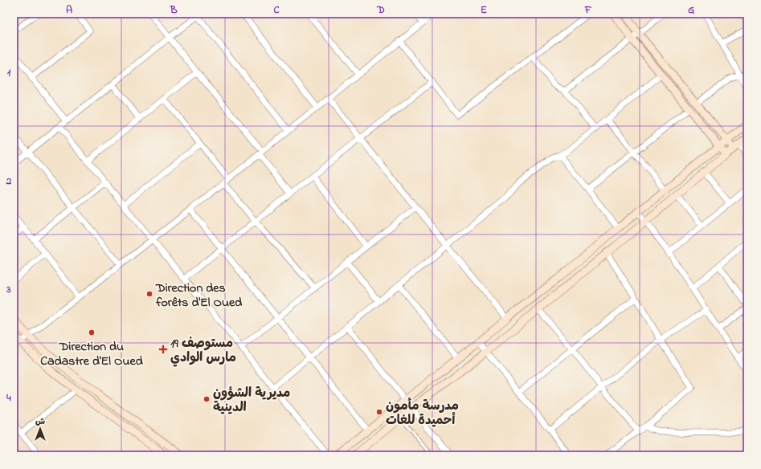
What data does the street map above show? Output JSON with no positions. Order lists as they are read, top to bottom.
{
  "places": {
    "other": [
      "Direction des forêts d'El Oued",
      "Direction du Cadastre d'El Oued",
      "مديرية الشؤون الدينية",
      "مدرسة مأمون أحميدة للغات"
    ],
    "health": ["مستوصف 19 مارس الوادي"]
  },
  "north": "top",
  "grid": {
    "columns": [
      "A",
      "B",
      "C",
      "D",
      "E",
      "F",
      "G"
    ],
    "rows": [
      "1",
      "2",
      "3",
      "4"
    ]
  }
}
